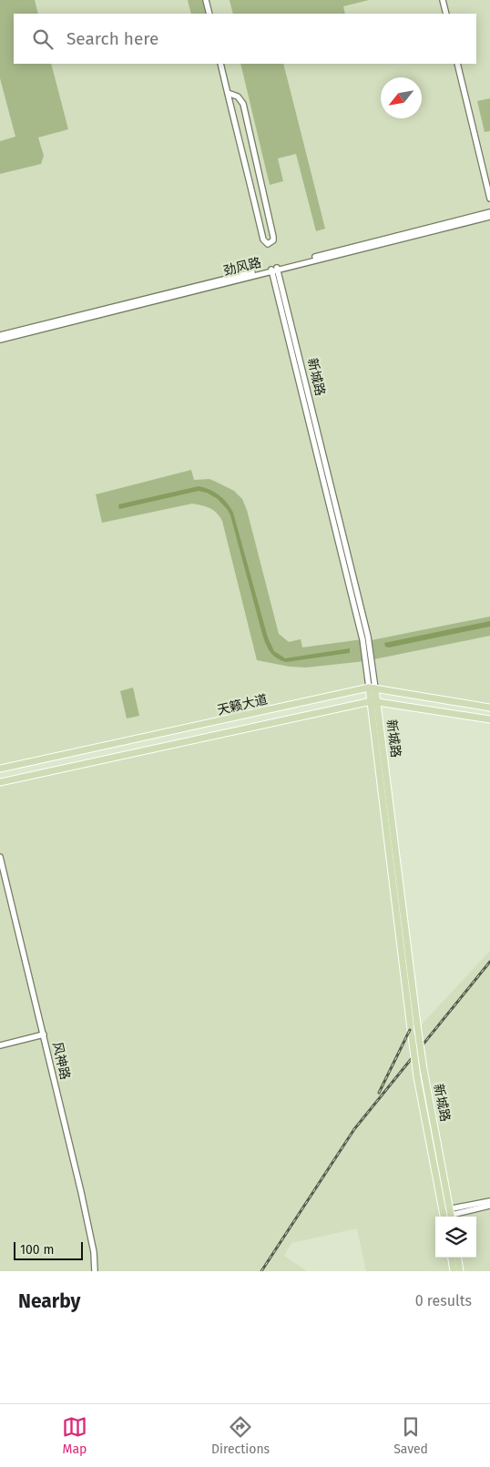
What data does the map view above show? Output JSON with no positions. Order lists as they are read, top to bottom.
{
  "streets": {
    "main road": ["新城路", "天籁大道"],
    "street": ["劲风路", "风神路"]
  },
  "crossings": [
    ["劲风路", "新城路"],
    ["新城路", "天籁大道"]
  ],
  "scale_bar": "100 m",
  "north": "bottom left",
  "page": {
    "search": "Search here",
    "scale": "100 m",
    "heading": ["Nearby", "0 results"],
    "nav": ["Map", "Directions", "Saved"]
  }
}
